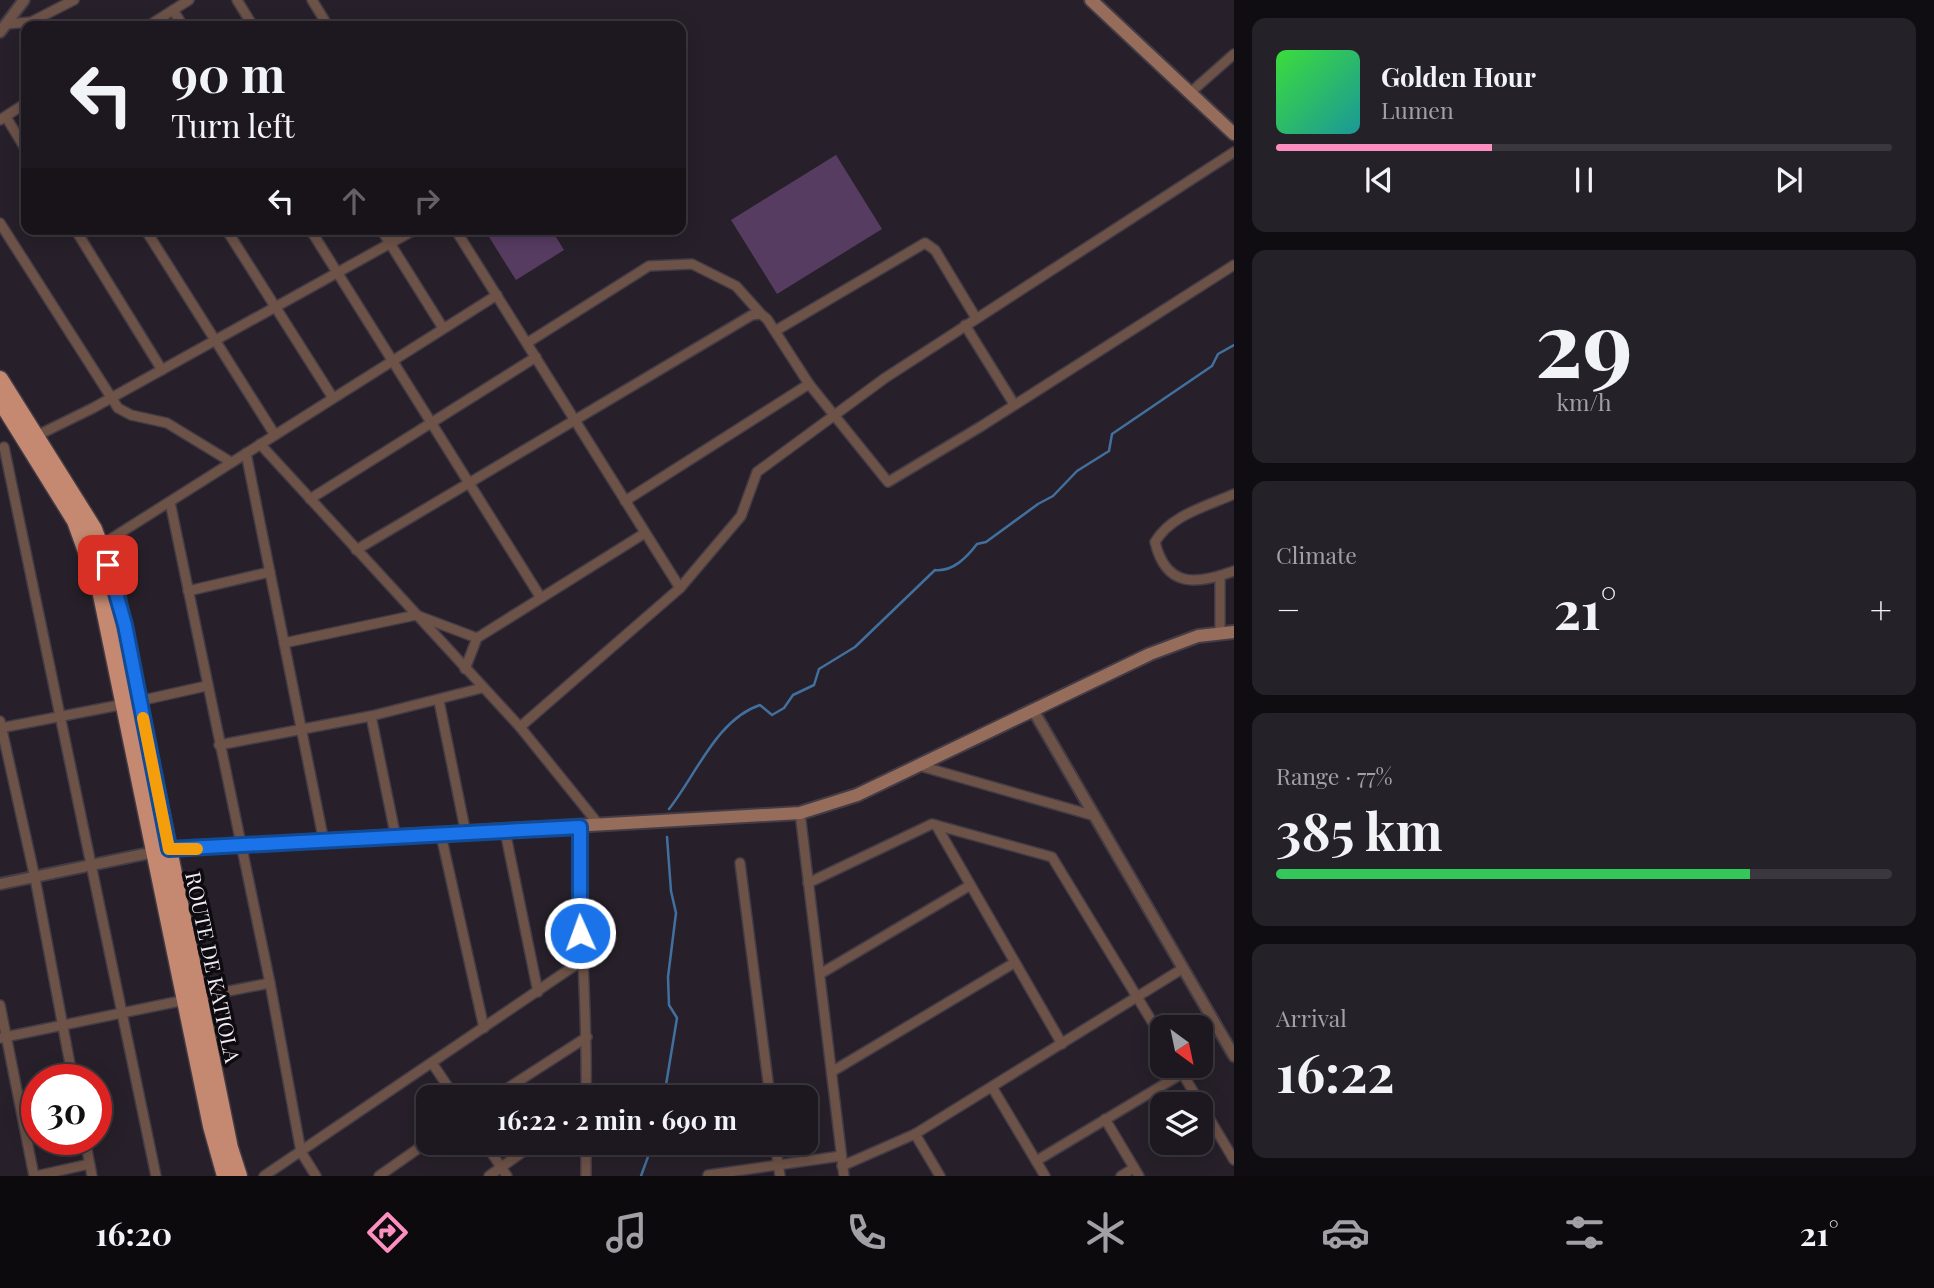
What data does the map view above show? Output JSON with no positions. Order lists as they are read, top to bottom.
{
  "streets": {
    "highway": ["ROUTE DE KATIOLA"]
  },
  "north": "bottom right",
  "page": {
    "turn": ["90 m", "Turn left"],
    "song": ["Golden Hour", "Lumen"],
    "tile": [
      ["29", "km/h"],
      "Climate",
      ["Range · 77%", "385 km"],
      ["Arrival", "16:22"]
    ],
    "heat": ["−", "21°", "+"],
    "limit": "30",
    "trip": "16:22 · 2 min · 690 m",
    "tabs": ["16:20", "21°"]
  }
}
